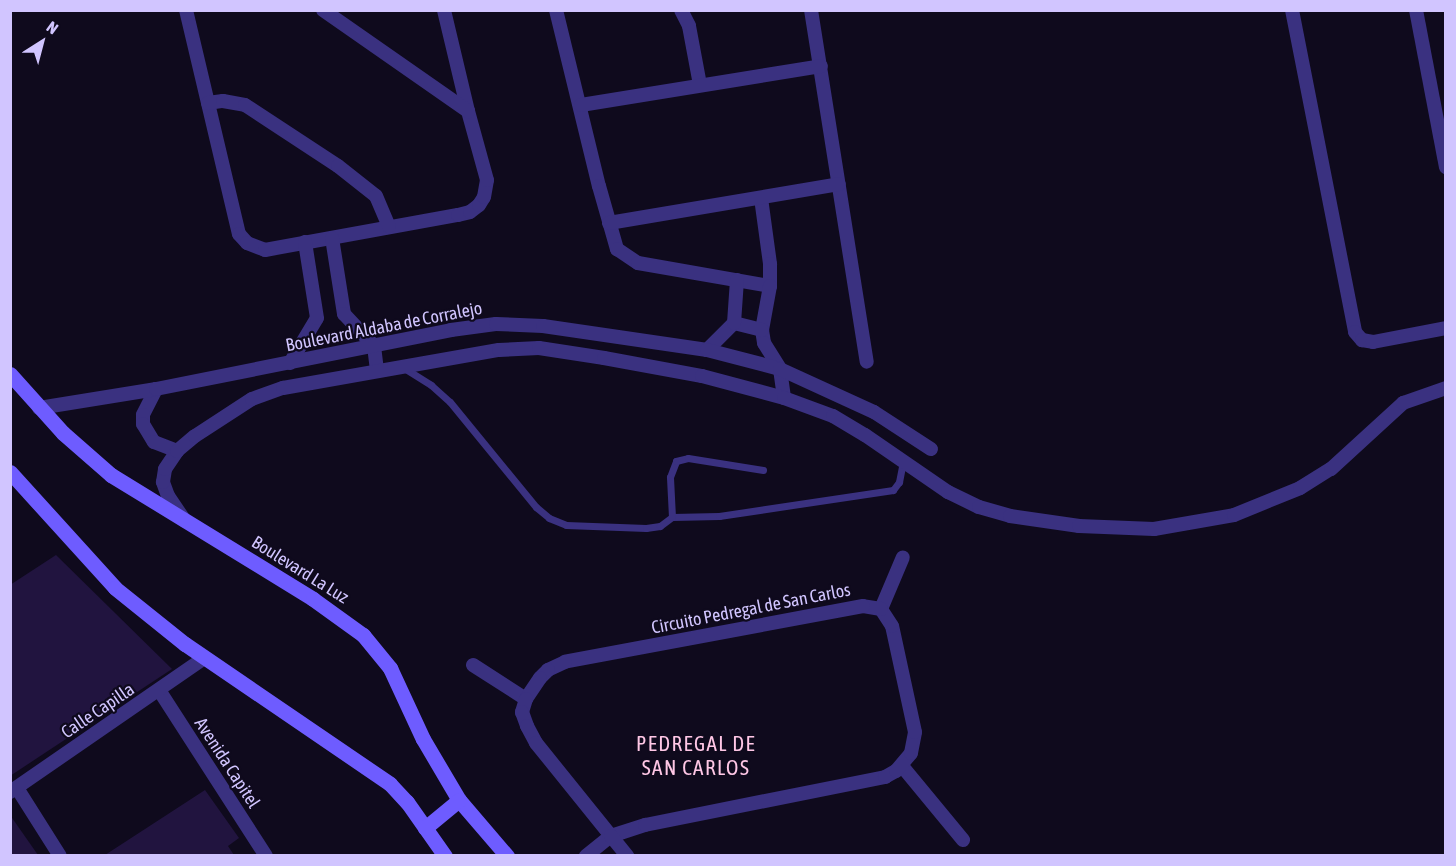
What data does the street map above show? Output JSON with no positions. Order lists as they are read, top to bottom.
{
  "streets": {
    "main road": ["Boulevard La Luz"],
    "street": [
      "Boulevard Aldaba de Corralejo",
      "Circuito Pedregal de San Carlos",
      "Calle Capilla",
      "Avenida Capitel"
    ]
  },
  "crossings": [
    ["Boulevard Aldaba de Corralejo", "Boulevard La Luz"],
    ["Calle Capilla", "Avenida Capitel"]
  ],
  "districts": ["PEDREGAL DE SAN CARLOS"],
  "north": "top right"
}
